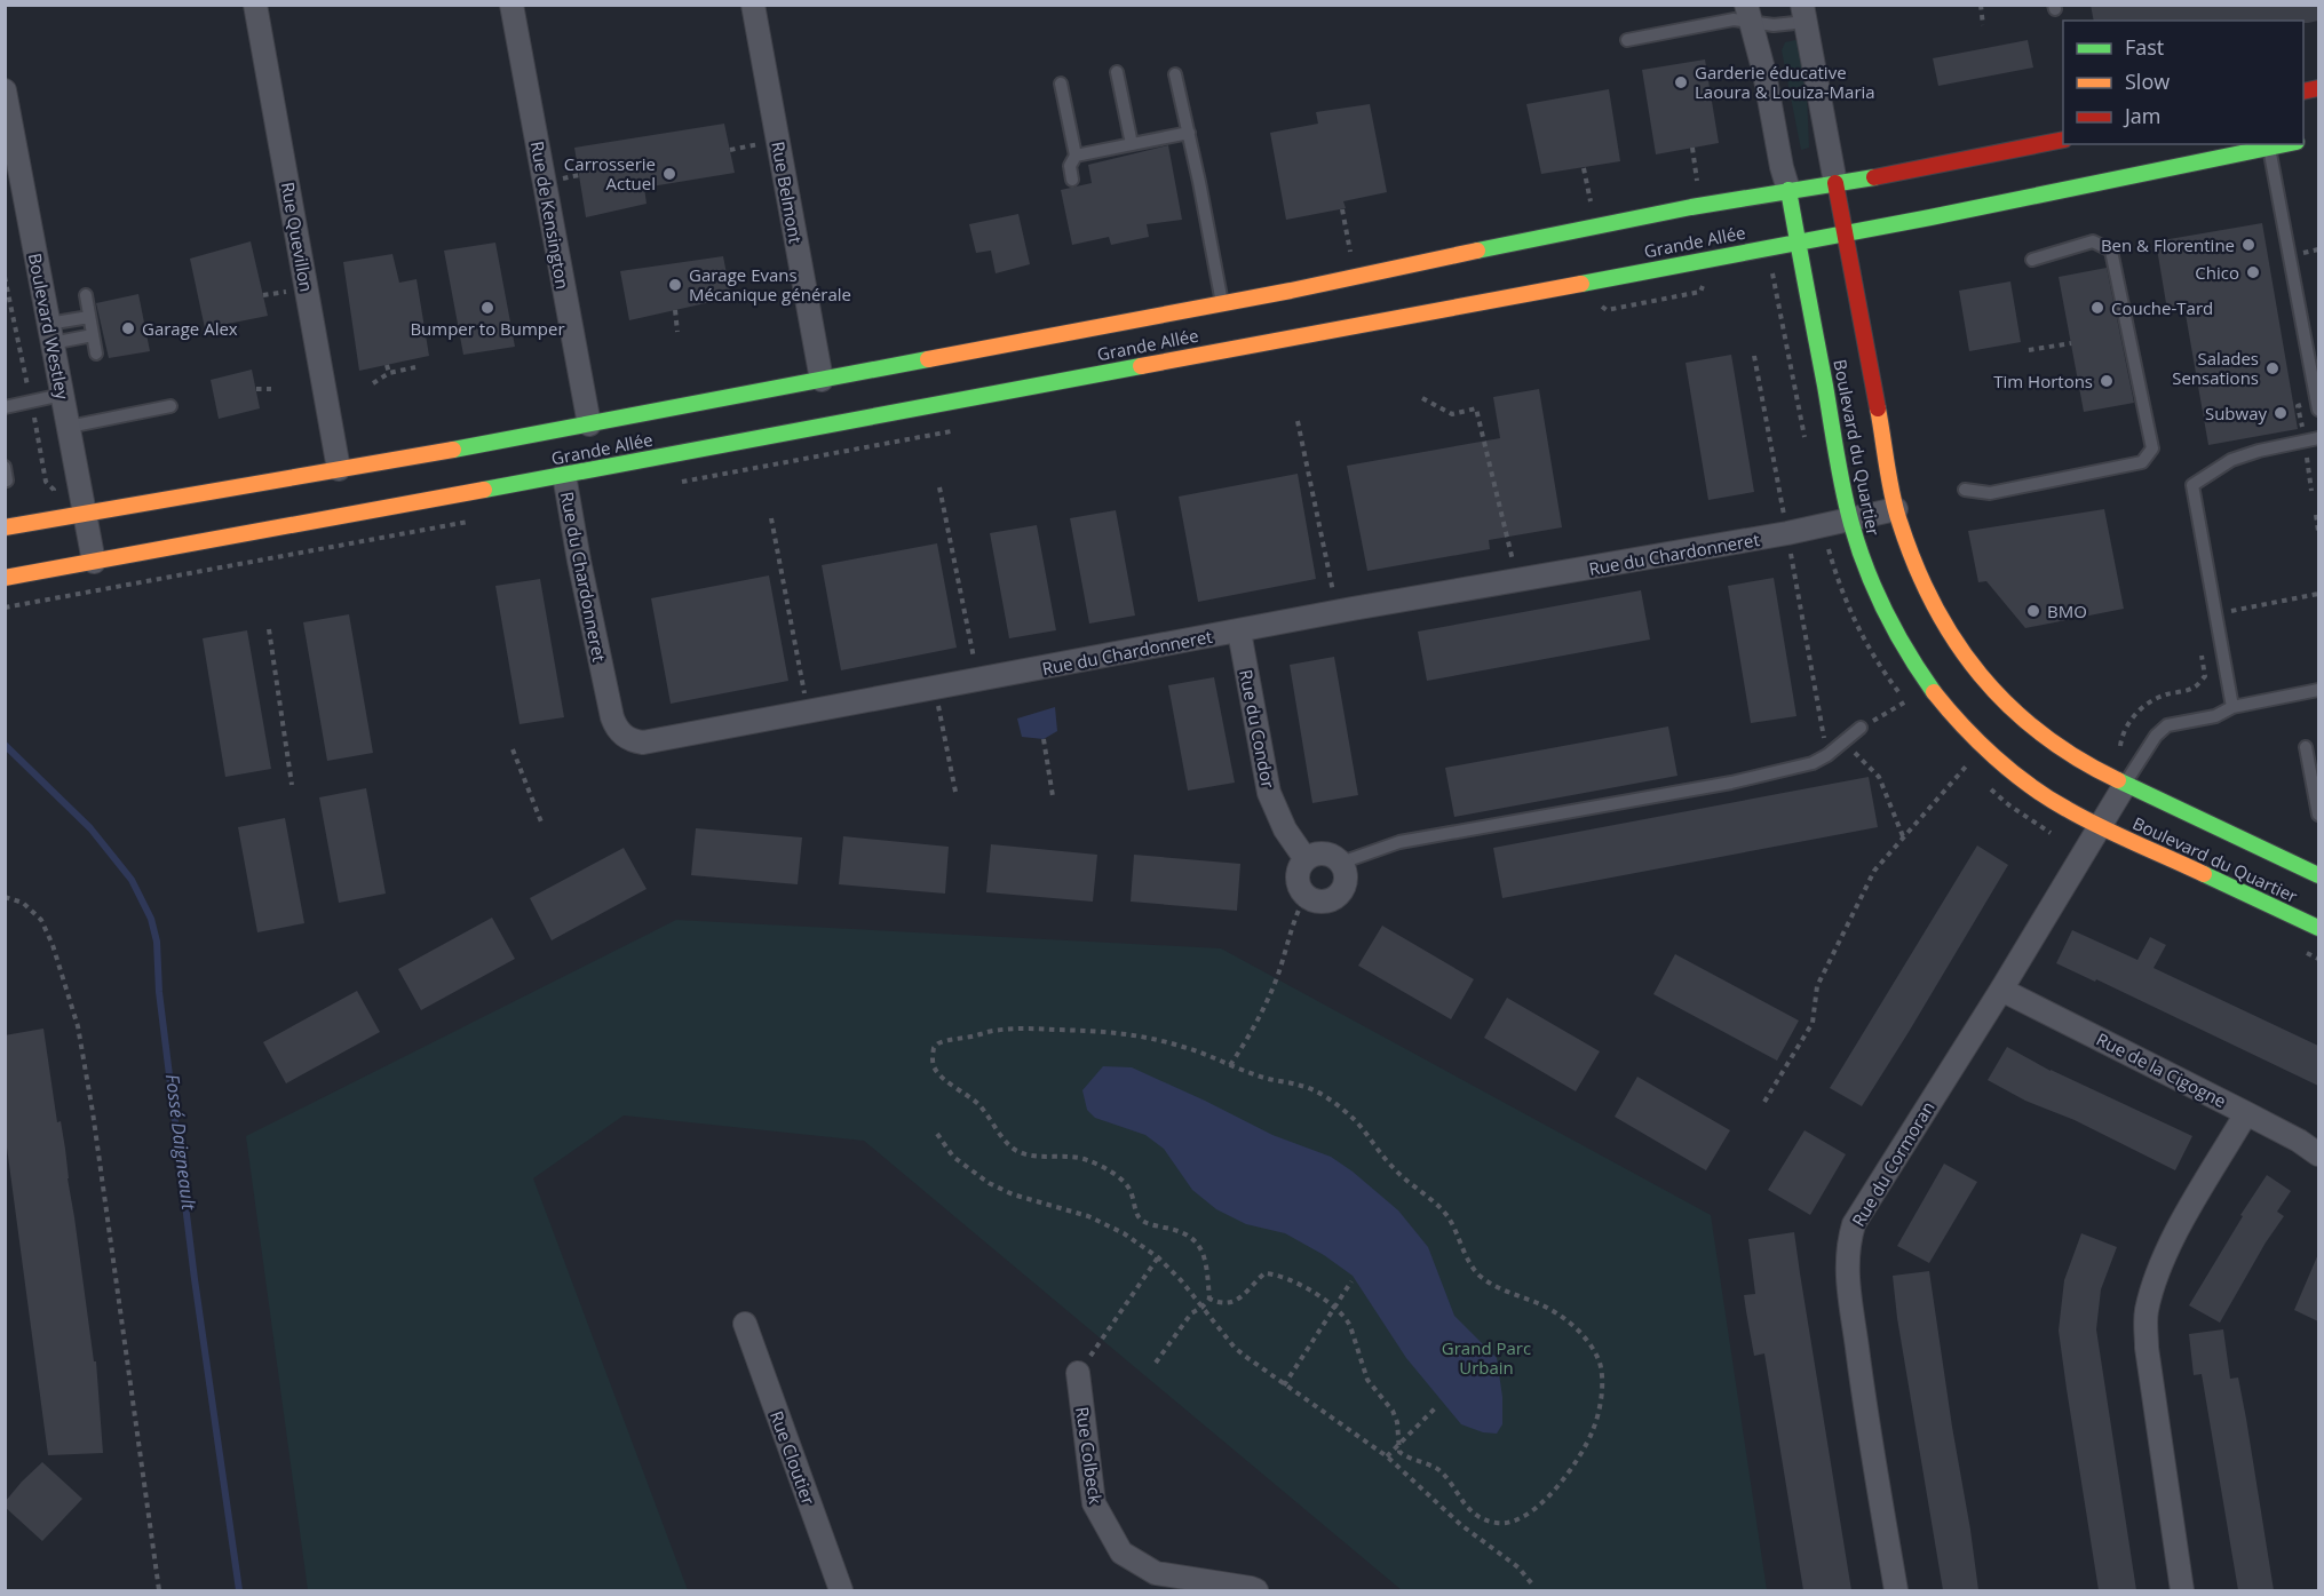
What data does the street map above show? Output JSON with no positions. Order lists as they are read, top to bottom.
{
  "streets": {
    "main road": ["Grande Allée", "Boulevard du Quartier"],
    "street": [
      "Rue Belmont",
      "Rue de Kensington",
      "Rue Quevillon",
      "Boulevard Westley",
      "Rue du Chardonneret",
      "Rue du Condor",
      "Rue de la Cigogne",
      "Rue du Cormoran",
      "Rue Colbeck",
      "Rue Cloutier"
    ]
  },
  "crossings": [
    ["Rue Belmont", "Grande Allée"],
    ["Rue de Kensington", "Grande Allée"],
    ["Rue Quevillon", "Grande Allée"],
    ["Grande Allée", "Boulevard Westley"],
    ["Grande Allée", "Boulevard du Quartier"],
    ["Grande Allée", "Rue du Chardonneret"],
    ["Boulevard du Quartier", "Rue du Chardonneret"],
    ["Boulevard du Quartier", "Rue du Cormoran"],
    ["Rue du Chardonneret", "Rue du Condor"],
    ["Rue de la Cigogne", "Rue du Cormoran"]
  ],
  "water": ["Fossé Daigneault"],
  "parks": ["Grand Parc Urbain"],
  "places": [
    "Garderie éducative Laoura & Louiza-Maria",
    "Carrosserie Actuel",
    "Ben & Florentine",
    "Chico",
    "Garage Evans Mécanique générale",
    "Bumper to Bumper",
    "Couche-Tard",
    "Garage Alex",
    "Salades Sensations",
    "Tim Hortons",
    "Subway",
    "BMO"
  ],
  "legend": ["Fast", "Slow", "Jam"]
}
